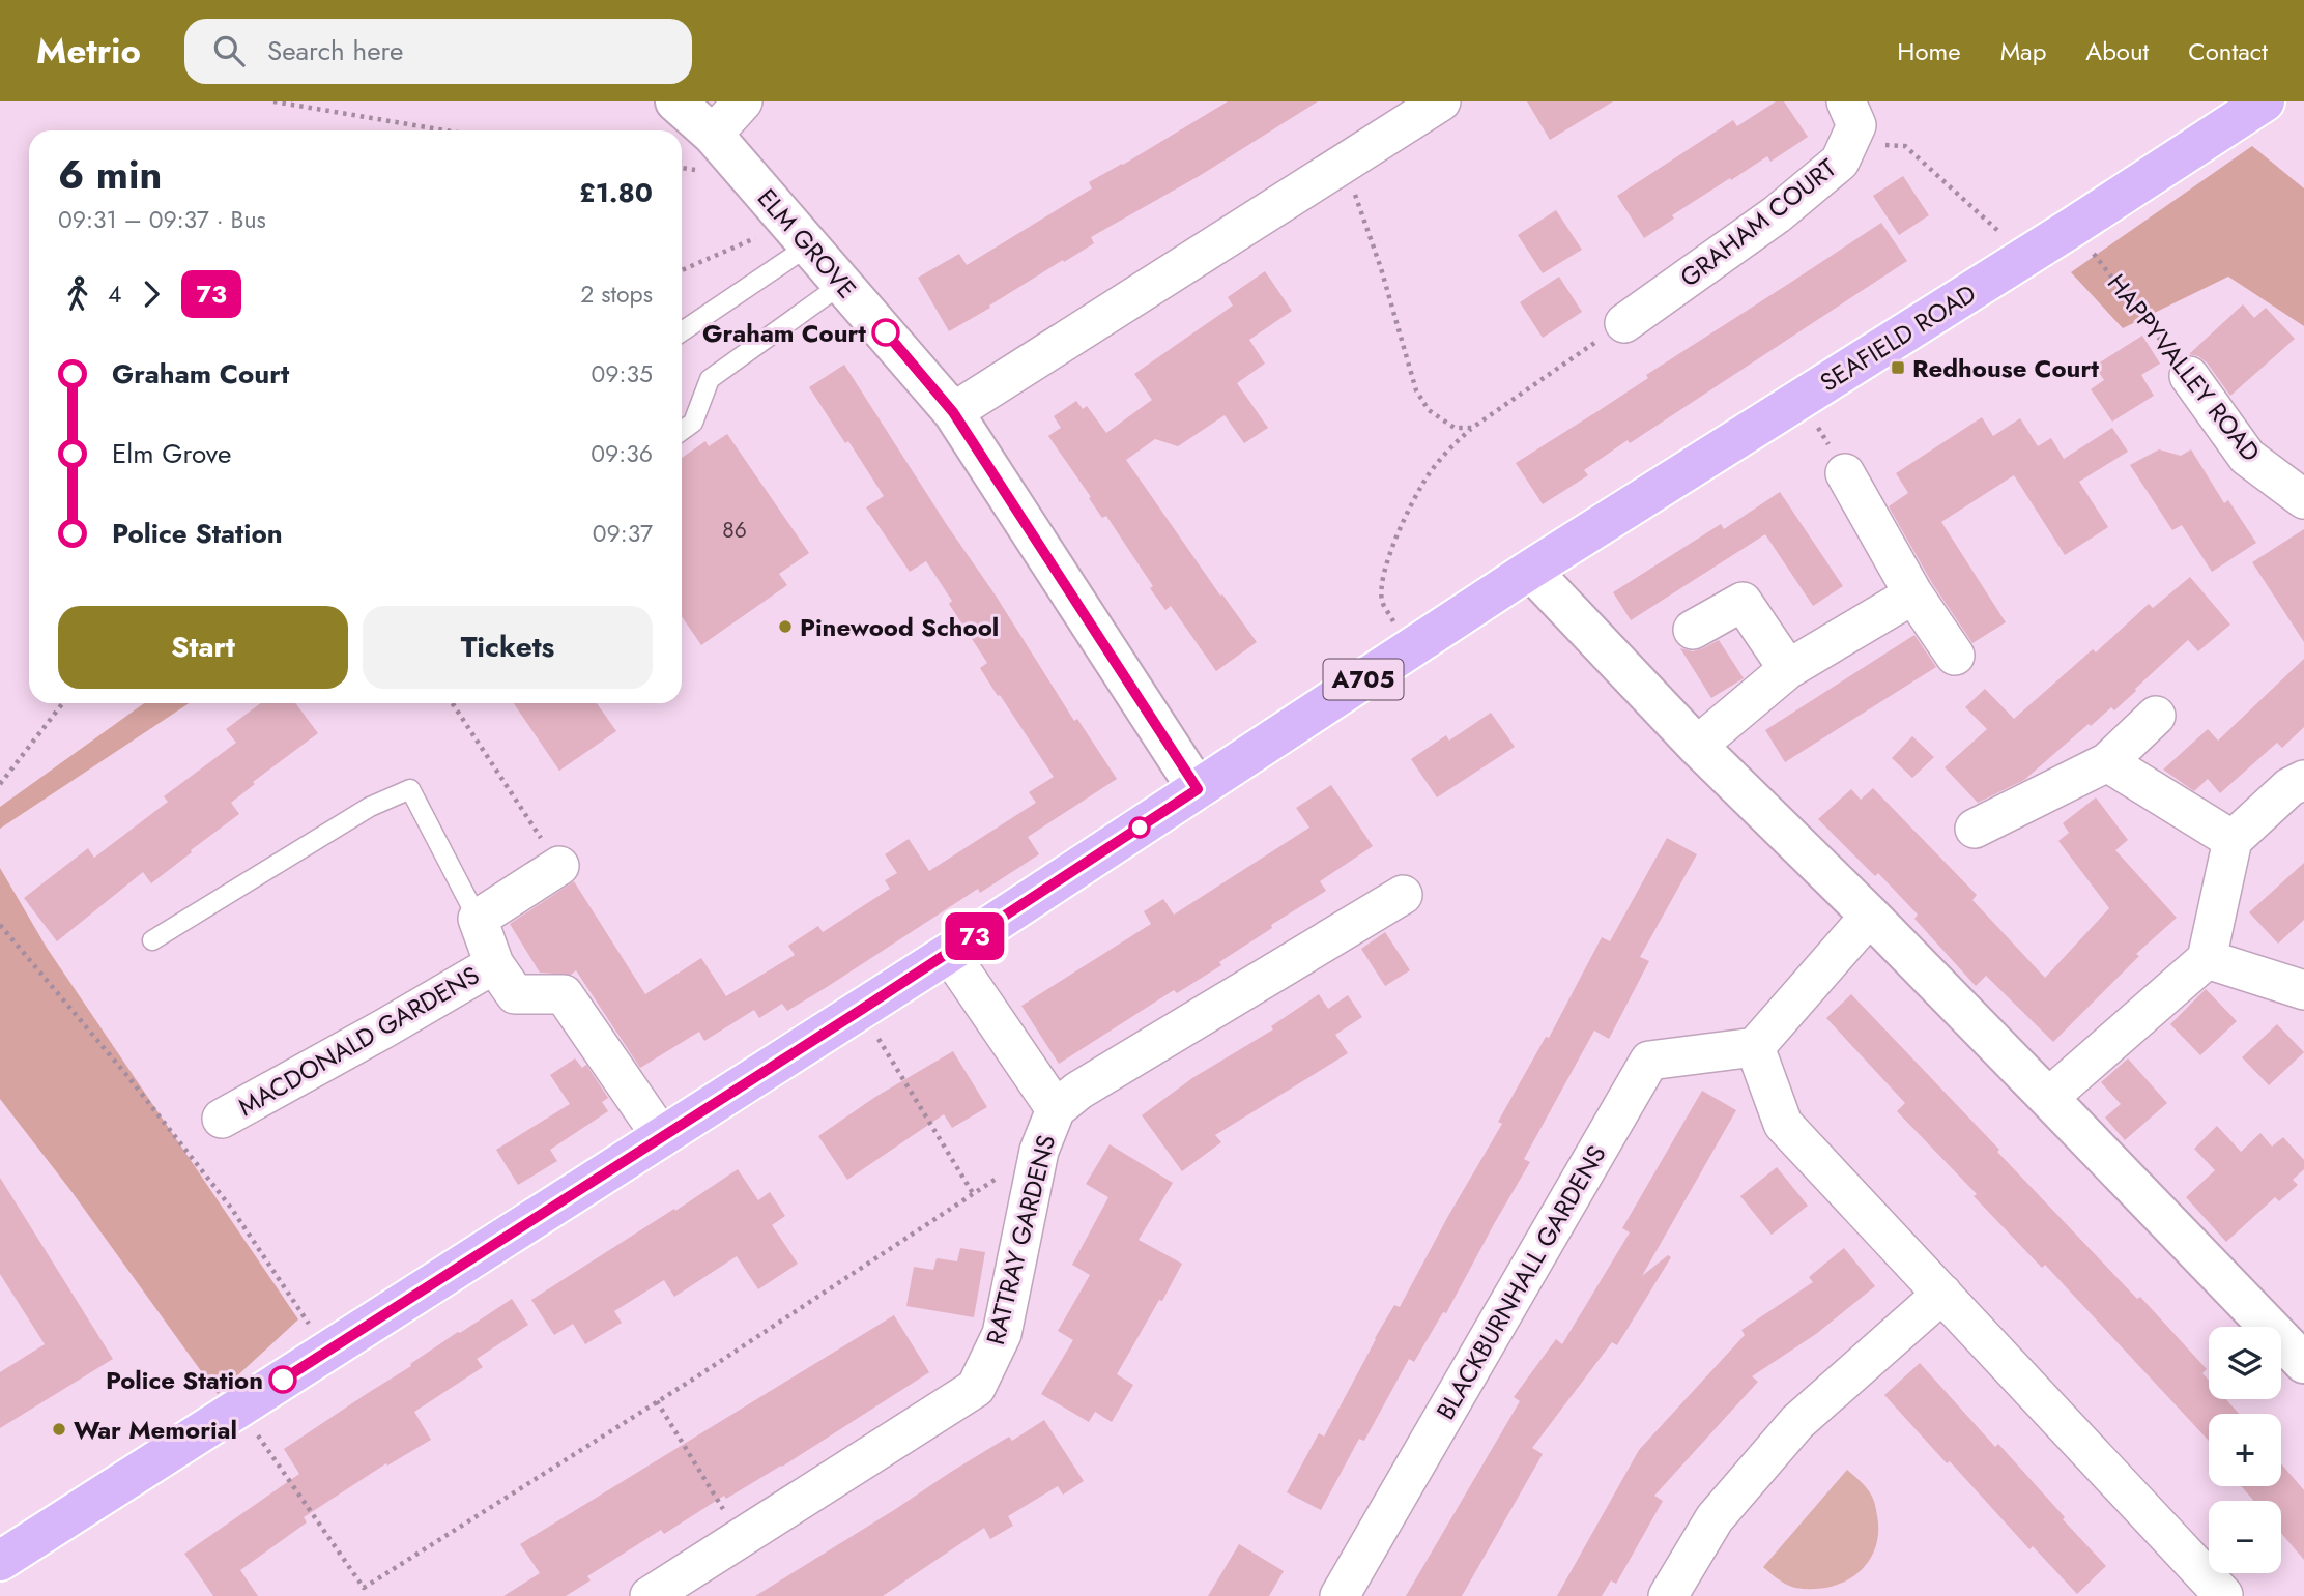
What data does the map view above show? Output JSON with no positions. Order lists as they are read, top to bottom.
{
  "streets": {
    "main road": ["SEAFIELD ROAD", "A705"],
    "street": [
      "GRAHAM COURT",
      "ELM GROVE",
      "HAPPYVALLEY ROAD",
      "MACDONALD GARDENS",
      "RATTRAY GARDENS",
      "BLACKBURNHALL GARDENS"
    ]
  },
  "crossings": [
    ["ELM GROVE", "A705"],
    ["SEAFIELD ROAD", "HAPPYVALLEY ROAD"],
    ["SEAFIELD ROAD", "A705"],
    ["A705", "MACDONALD GARDENS"]
  ],
  "places": {
    "other": [
      "Graham Court",
      "Pinewood School",
      "Police Station",
      "War Memorial"
    ],
    "transit": ["Redhouse Court"]
  },
  "lines": ["bus line 73"],
  "house_numbers": ["86"],
  "page": {
    "header": "Metrio",
    "search": "Search here",
    "nav": [
      "Home",
      "Map",
      "About",
      "Contact"
    ],
    "on_map": "73",
    "heading": ["6 min", "09:31 – 09:37 · Bus", "£1.80"],
    "legs": ["4", "73", "2 stops"],
    "list": [
      {
        "name": "Graham Court",
        "value": "09:35"
      },
      {
        "name": "Elm Grove",
        "value": "09:36"
      },
      {
        "name": "Police Station",
        "value": "09:37"
      }
    ],
    "buttons": ["Start", "Tickets"],
    "map_buttons": ["+", "−"]
  }
}
